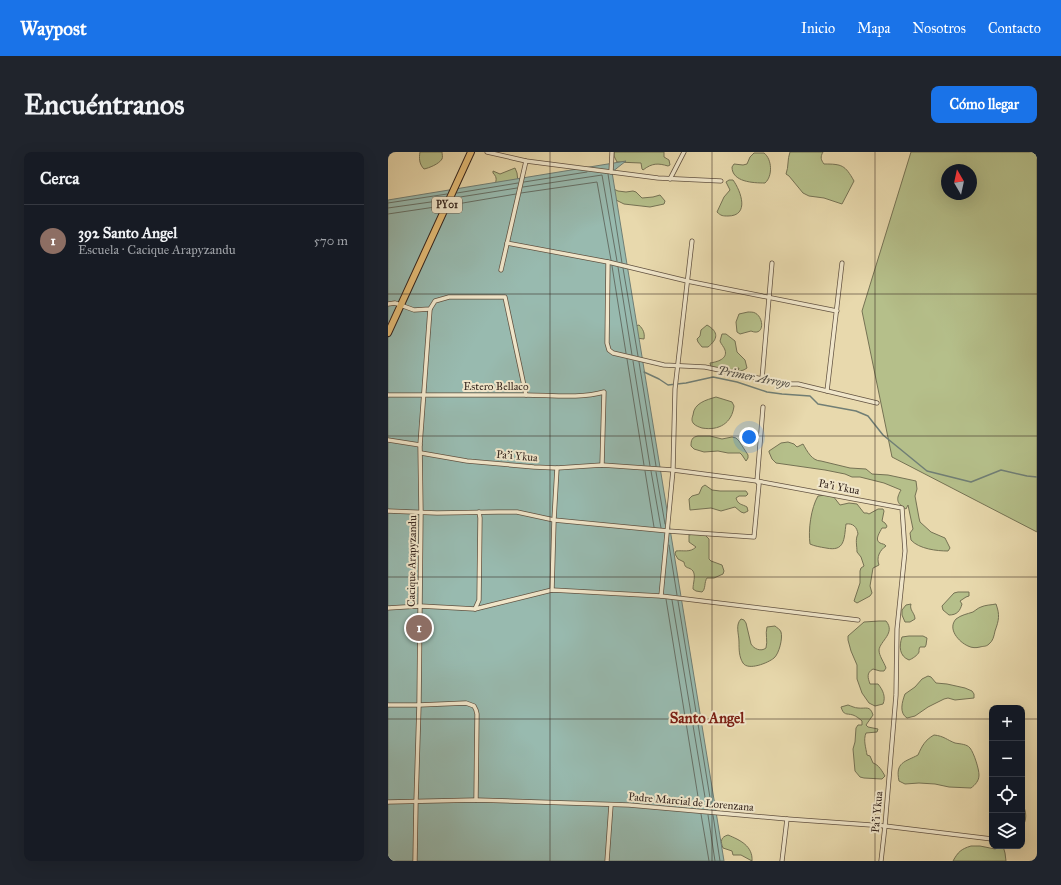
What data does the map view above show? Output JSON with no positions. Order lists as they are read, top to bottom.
{
  "streets": {
    "highway": ["PY01"],
    "street": [
      "Estero Bellaco",
      "Pa'i Ykua",
      "Cacique Arapyzandu",
      "Padre Marcial de Lorenzana"
    ]
  },
  "crossings": [
    ["Estero Bellaco", "Pa'i Ykua"],
    ["Estero Bellaco", "Cacique Arapyzandu"],
    ["Pa'i Ykua", "Cacique Arapyzandu"],
    ["Pa'i Ykua", "Padre Marcial de Lorenzana"],
    ["Cacique Arapyzandu", "Padre Marcial de Lorenzana"]
  ],
  "districts": ["Santo Angel"],
  "water": ["Primer Arroyo"],
  "north": "top",
  "page": {
    "header": "Waypost",
    "nav": [
      "Inicio",
      "Mapa",
      "Nosotros",
      "Contacto"
    ],
    "buttons": "Cómo llegar",
    "title": "Encuéntranos",
    "heading": "Cerca",
    "list": [
      {
        "mark": "1",
        "name": "392 Santo Angel",
        "note": "Escuela · Cacique Arapyzandu",
        "value": "570 m"
      }
    ],
    "pins": "1",
    "map_buttons": ["+", "−"]
  }
}
